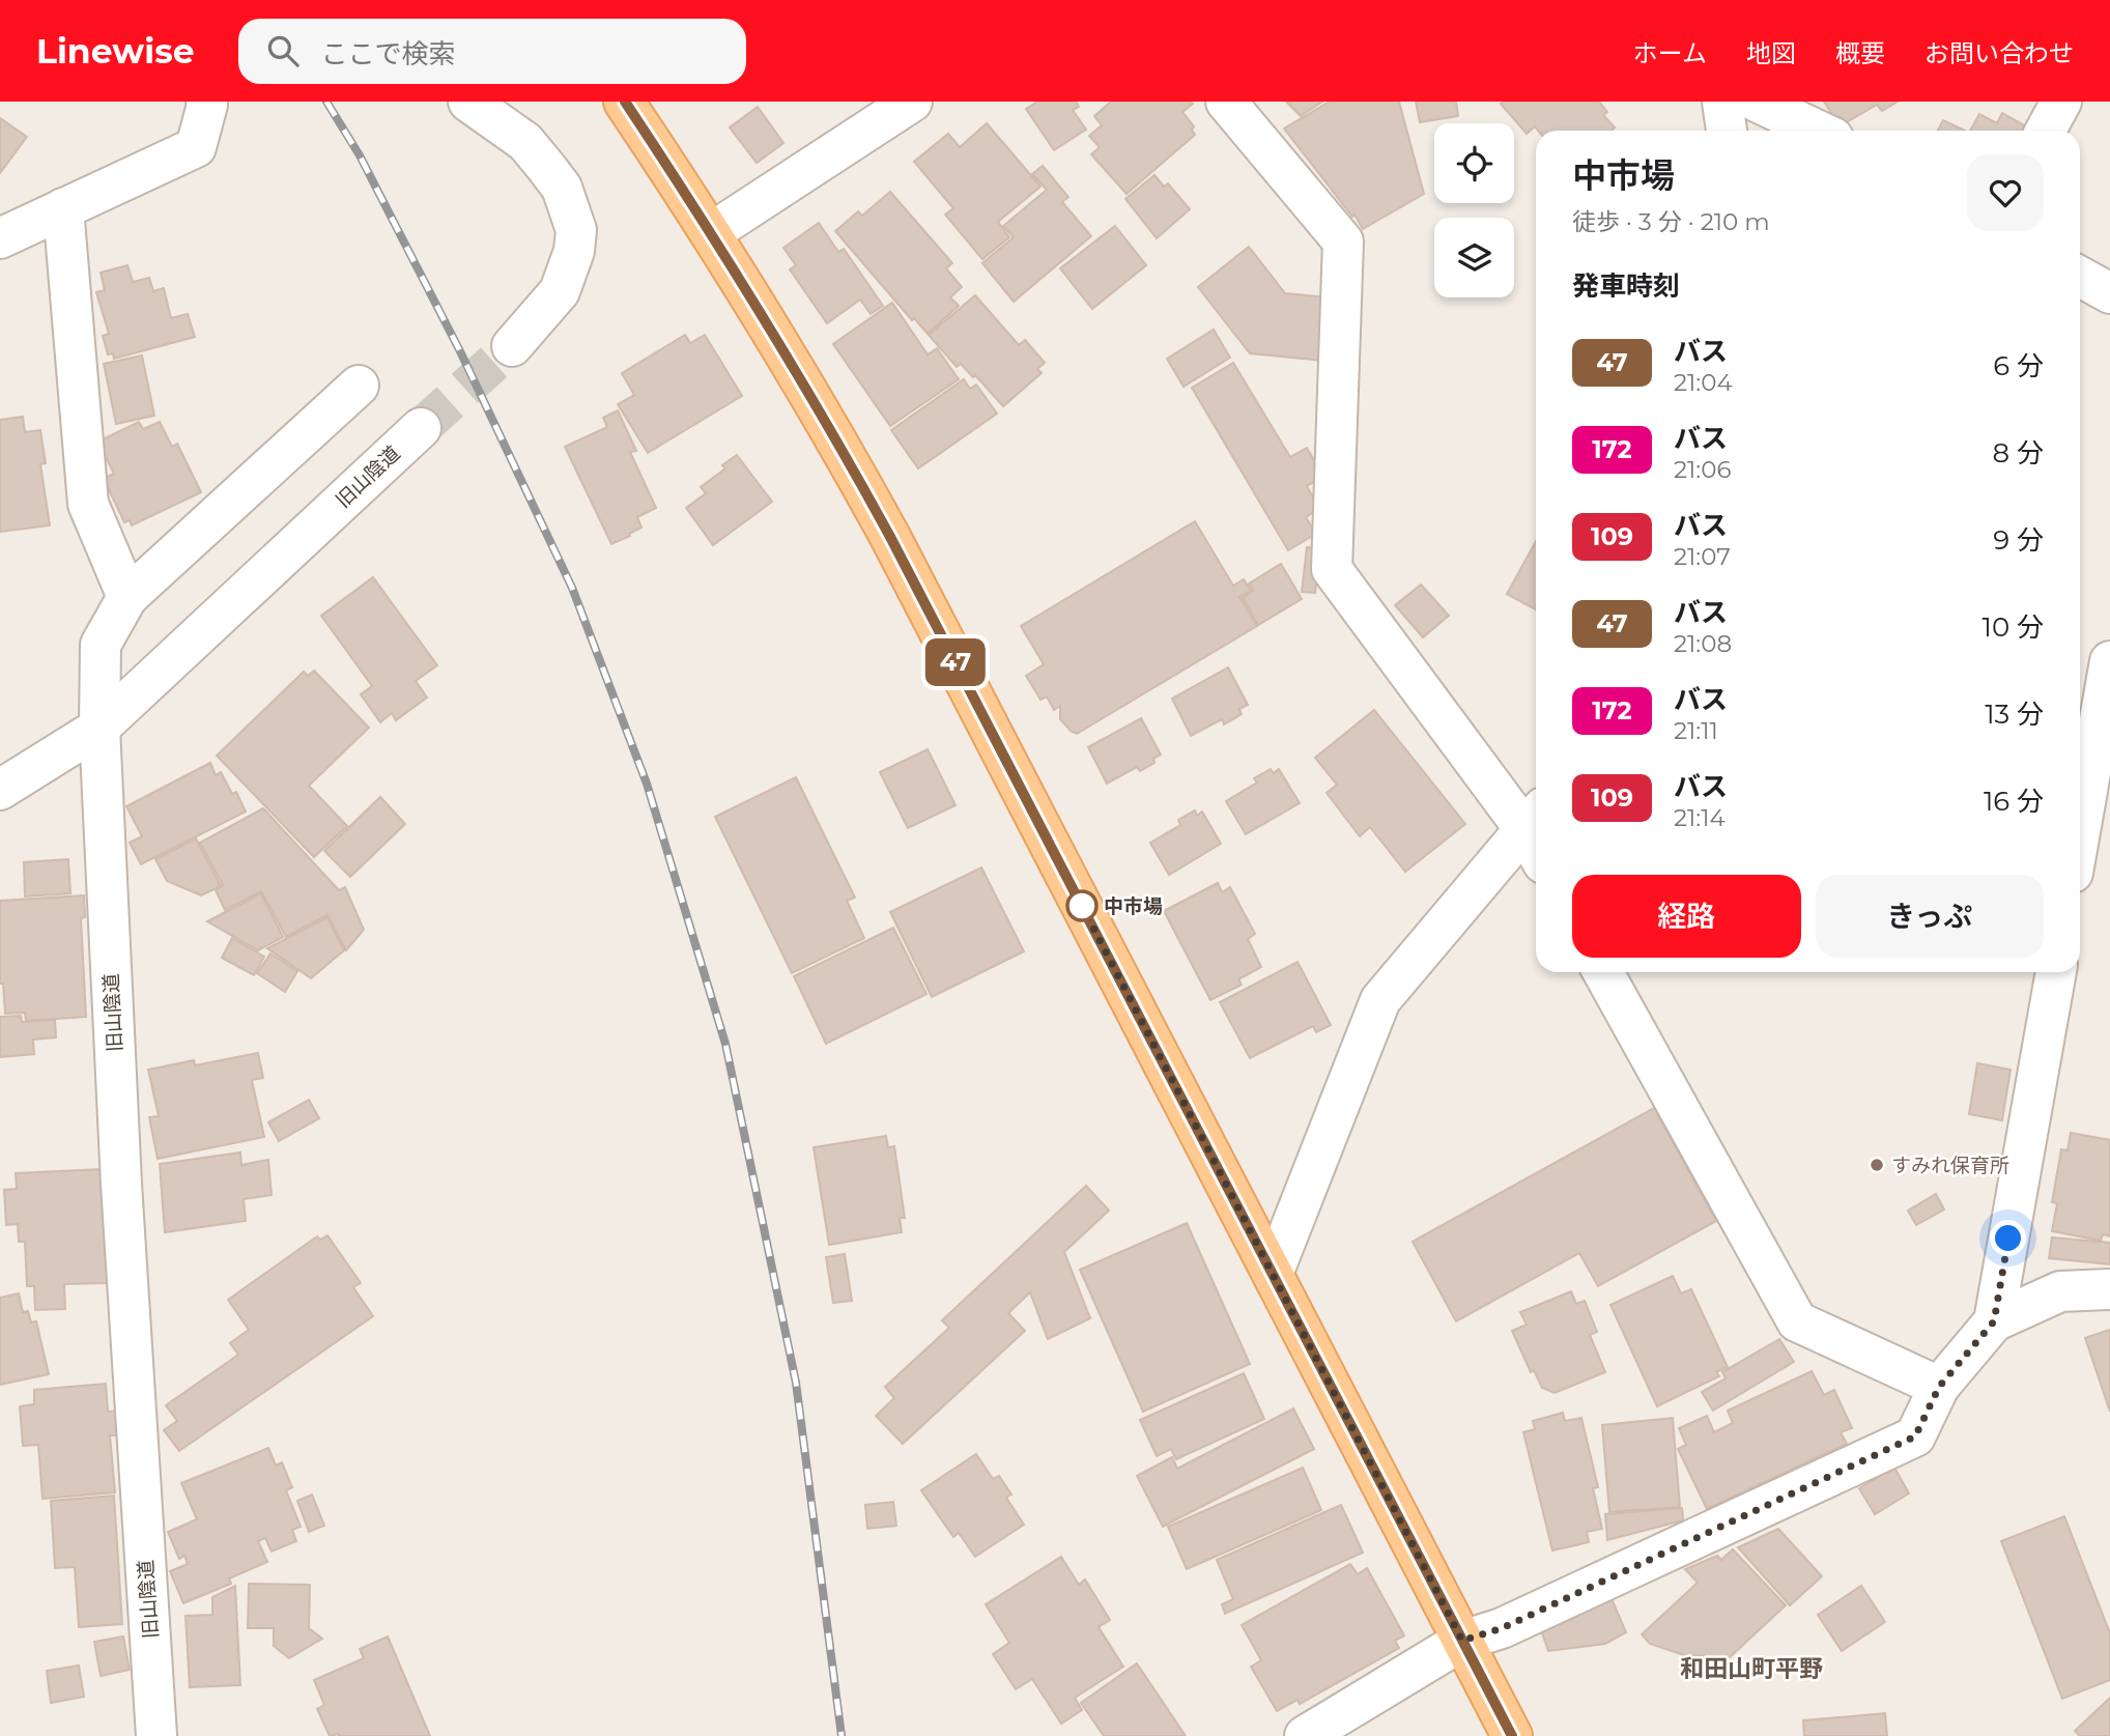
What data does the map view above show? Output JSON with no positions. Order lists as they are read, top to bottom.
{
  "streets": {
    "street": ["旧山陰道"]
  },
  "districts": ["和田山町平野"],
  "places": ["中市場", "すみれ保育所"],
  "lines": ["bus line 47"],
  "page": {
    "header": "Linewise",
    "search": "ここで検索",
    "nav": [
      "ホーム",
      "地図",
      "概要",
      "お問い合わせ"
    ],
    "on_map": "47",
    "heading": [
      ["中市場", "徒歩 · 3 分 · 210 m"],
      "発車時刻"
    ],
    "list": [
      {
        "mark": "47",
        "name": "バス",
        "note": "21:04",
        "value": "6 分"
      },
      {
        "mark": "172",
        "name": "バス",
        "note": "21:06",
        "value": "8 分"
      },
      {
        "mark": "109",
        "name": "バス",
        "note": "21:07",
        "value": "9 分"
      },
      {
        "mark": "47",
        "name": "バス",
        "note": "21:08",
        "value": "10 分"
      },
      {
        "mark": "172",
        "name": "バス",
        "note": "21:11",
        "value": "13 分"
      },
      {
        "mark": "109",
        "name": "バス",
        "note": "21:14",
        "value": "16 分"
      }
    ],
    "buttons": ["経路", "きっぷ"]
  }
}
